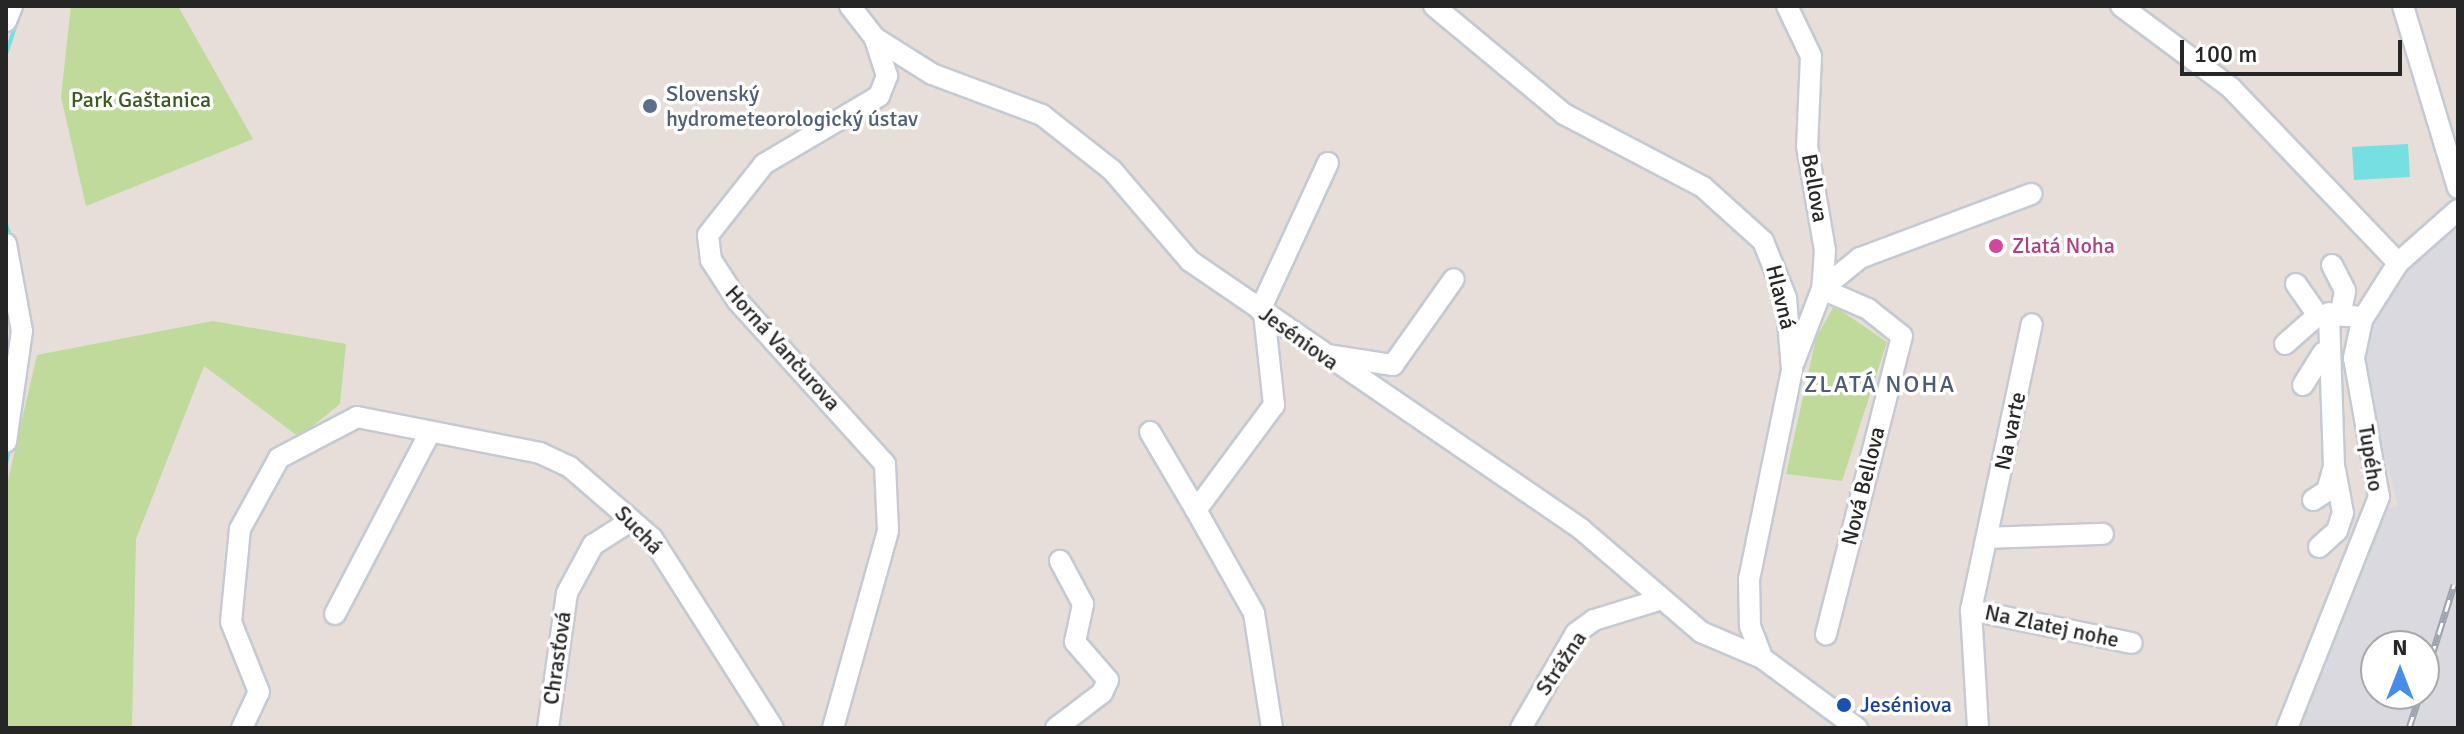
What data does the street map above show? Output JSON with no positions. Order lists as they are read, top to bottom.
{
  "streets": {
    "street": [
      "Bellova",
      "Hlavná",
      "Jeséniova",
      "Horná Vančurova",
      "Na varte",
      "Tupého",
      "Nová Bellova",
      "Suchá",
      "Na Zlatej nohe",
      "Chrasťová",
      "Strážna"
    ]
  },
  "crossings": [
    ["Bellova", "Hlavná"],
    ["Bellova", "Nová Bellova"],
    ["Hlavná", "Jeséniova"],
    ["Jeséniova", "Horná Vančurova"],
    ["Jeséniova", "Strážna"],
    ["Na varte", "Na Zlatej nohe"],
    ["Suchá", "Chrasťová"]
  ],
  "districts": ["ZLATÁ NOHA"],
  "parks": ["Park Gaštanica"],
  "places": ["Slovenský hydrometeorologický ústav", "Zlatá Noha", "Jeséniova"],
  "scale_bar": "100 m",
  "north": "top"
}
